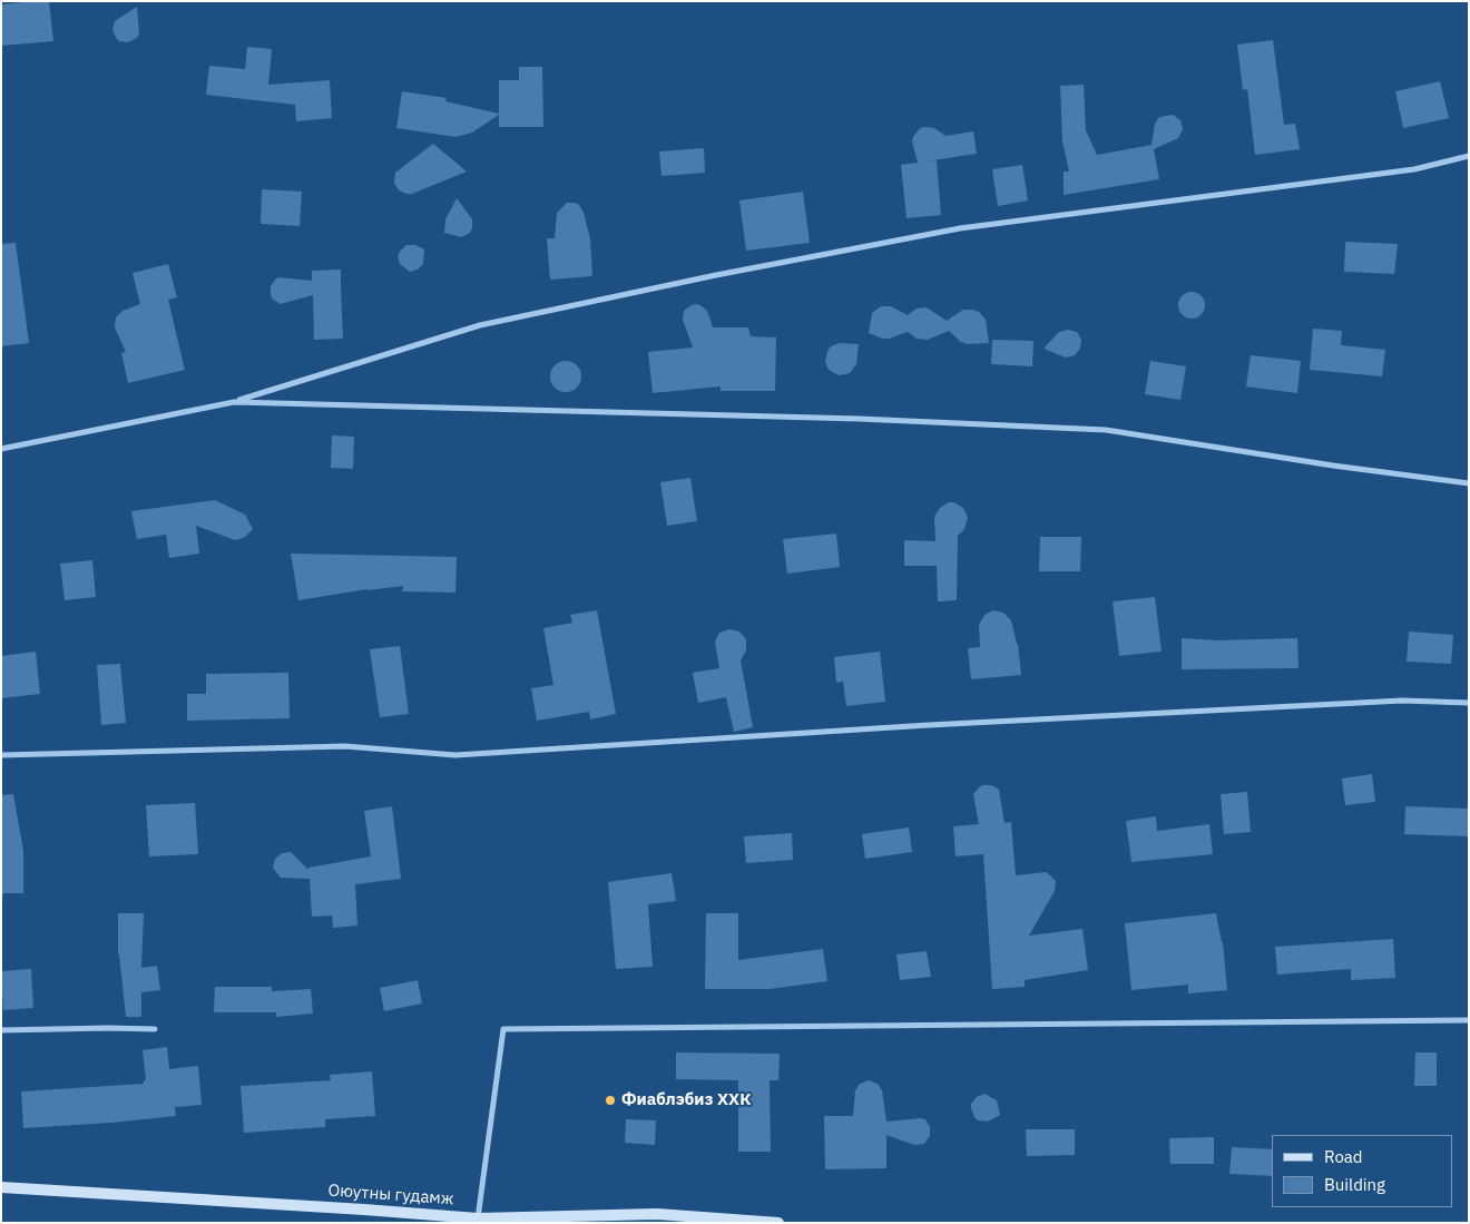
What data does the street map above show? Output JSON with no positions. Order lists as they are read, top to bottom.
{
  "streets": {
    "street": ["Оюутны гудамж"]
  },
  "places": ["Фиаблэбиз ХХК"],
  "legend": ["Road", "Building"]
}
